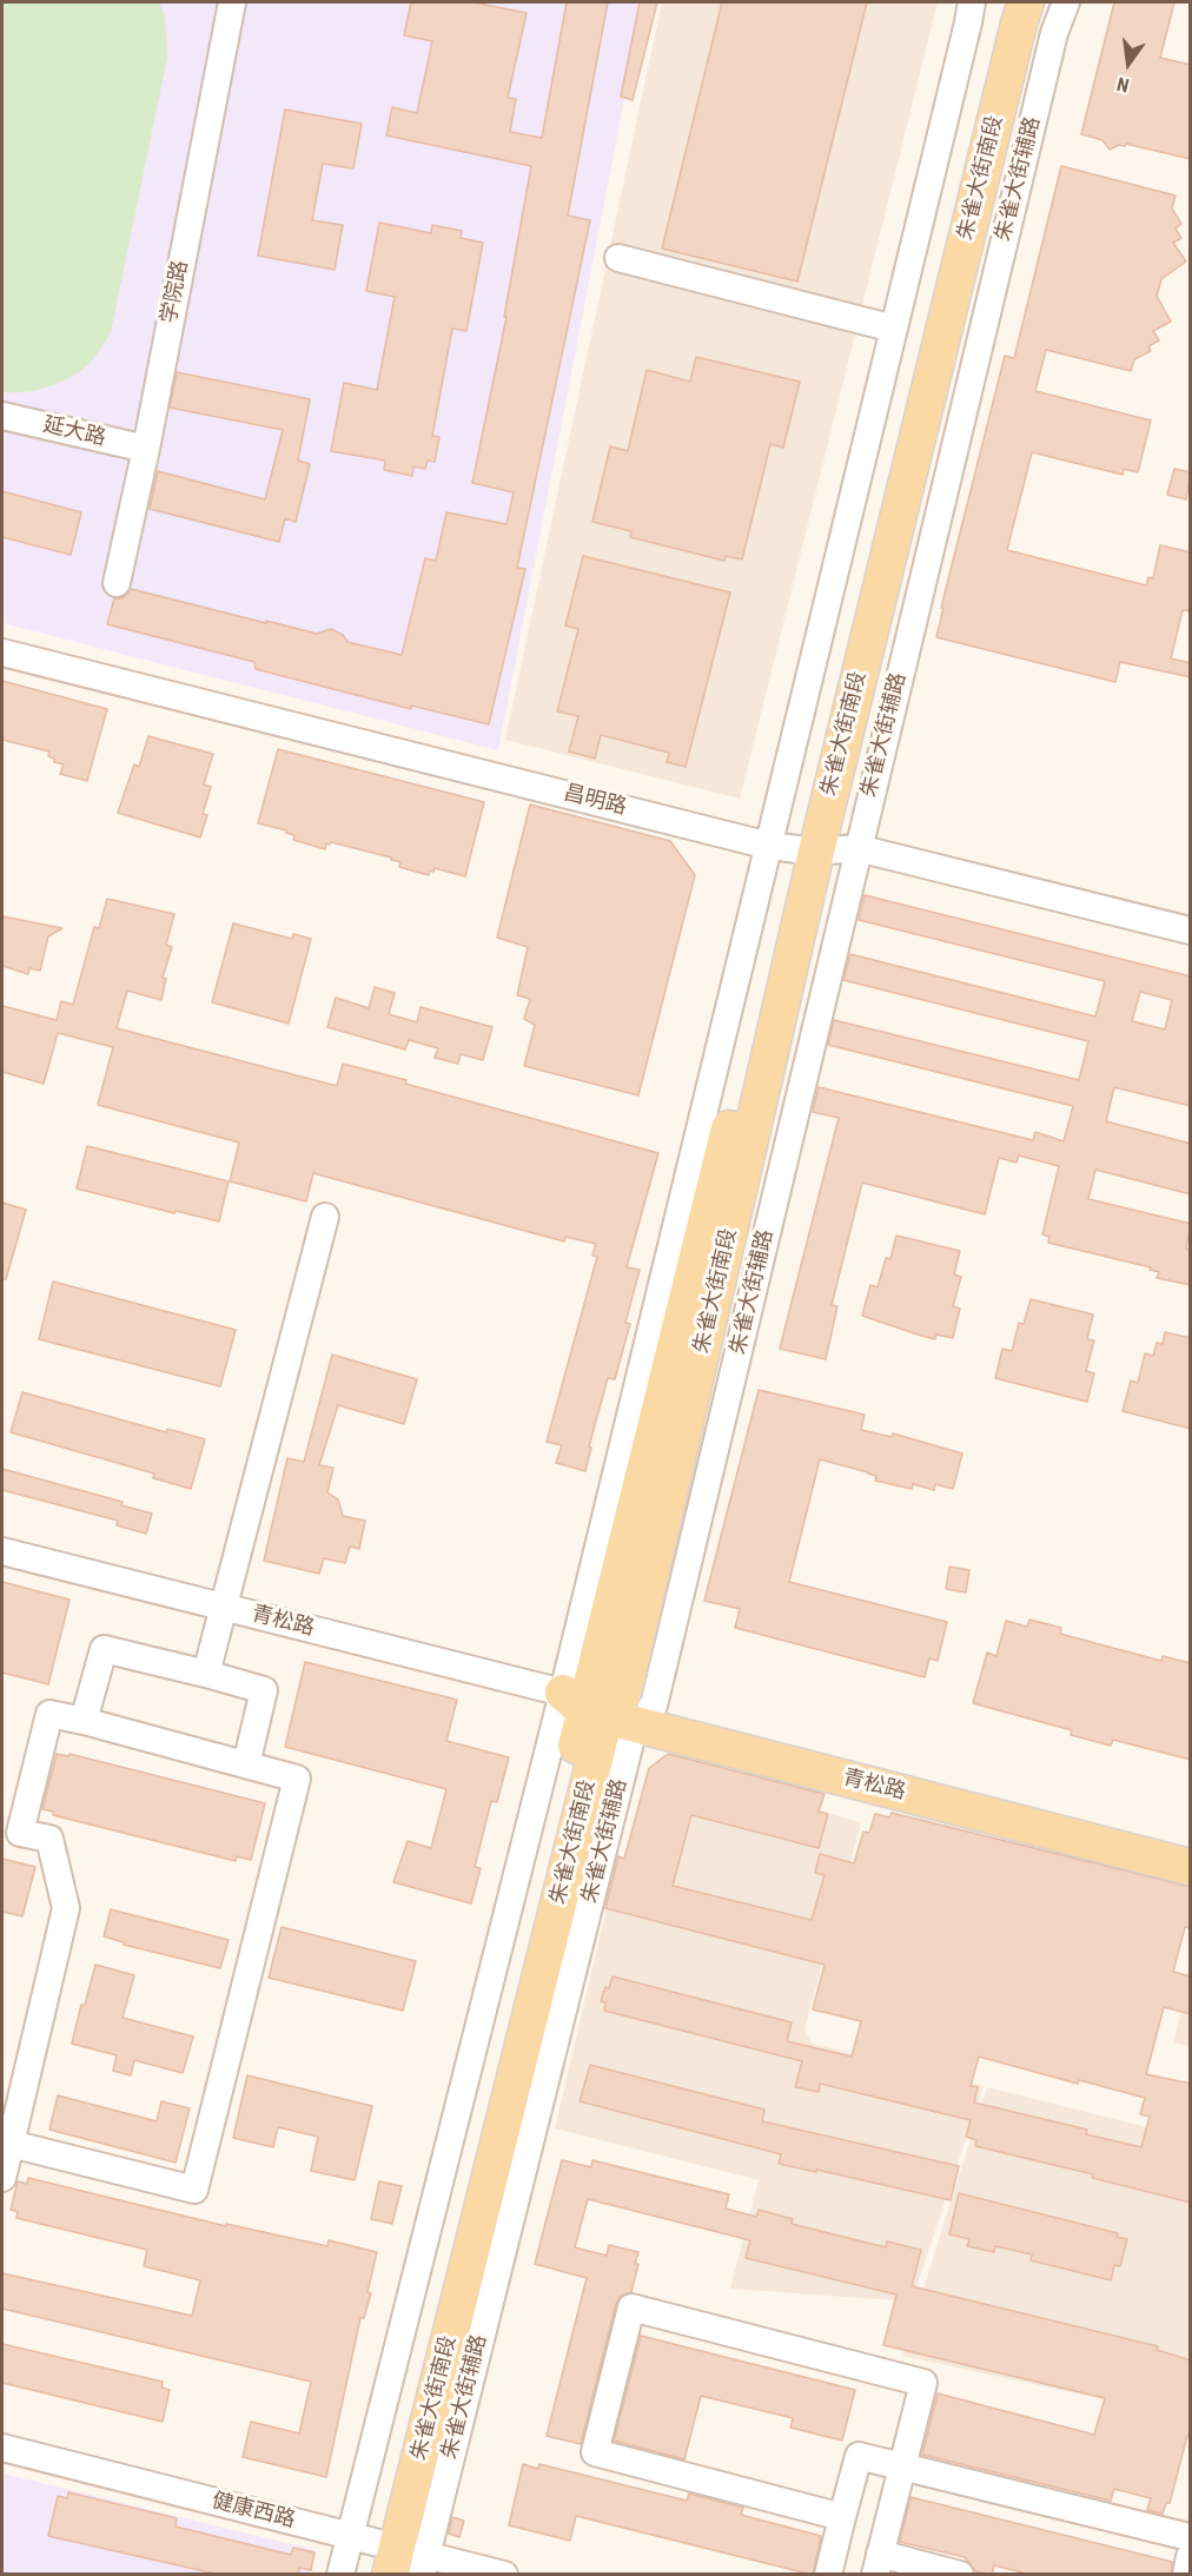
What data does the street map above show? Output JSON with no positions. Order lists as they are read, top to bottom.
{
  "streets": {
    "main road": ["朱雀大街南段", "青松路"],
    "street": [
      "朱雀大街辅路",
      "学院路",
      "延大路",
      "昌明路",
      "健康西路"
    ]
  },
  "crossings": [
    ["朱雀大街南段", "朱雀大街辅路"],
    ["朱雀大街南段", "昌明路"],
    ["朱雀大街南段", "青松路"],
    ["朱雀大街南段", "健康西路"],
    ["朱雀大街辅路", "昌明路"],
    ["朱雀大街辅路", "青松路"],
    ["朱雀大街辅路", "健康西路"],
    ["学院路", "延大路"]
  ],
  "north": "bottom"
}
